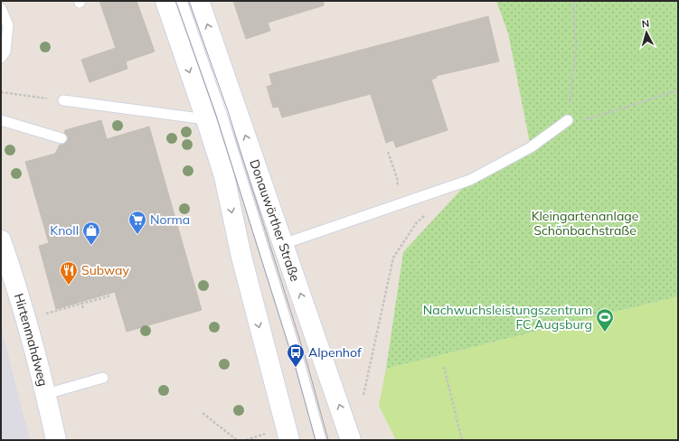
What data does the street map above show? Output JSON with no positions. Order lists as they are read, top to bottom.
{
  "streets": {
    "main road": ["Donauwörther Straße", "Hirtenmahdweg"]
  },
  "parks": ["Kleingartenanlage Schönbachstraße"],
  "places": {
    "supermarket": ["Norma"],
    "shop": ["Knoll"],
    "restaurant": ["Subway"],
    "sports": ["Nachwuchsleistungszentrum FC Augsburg"],
    "bus stop": ["Alpenhof"]
  },
  "north": "top"
}
